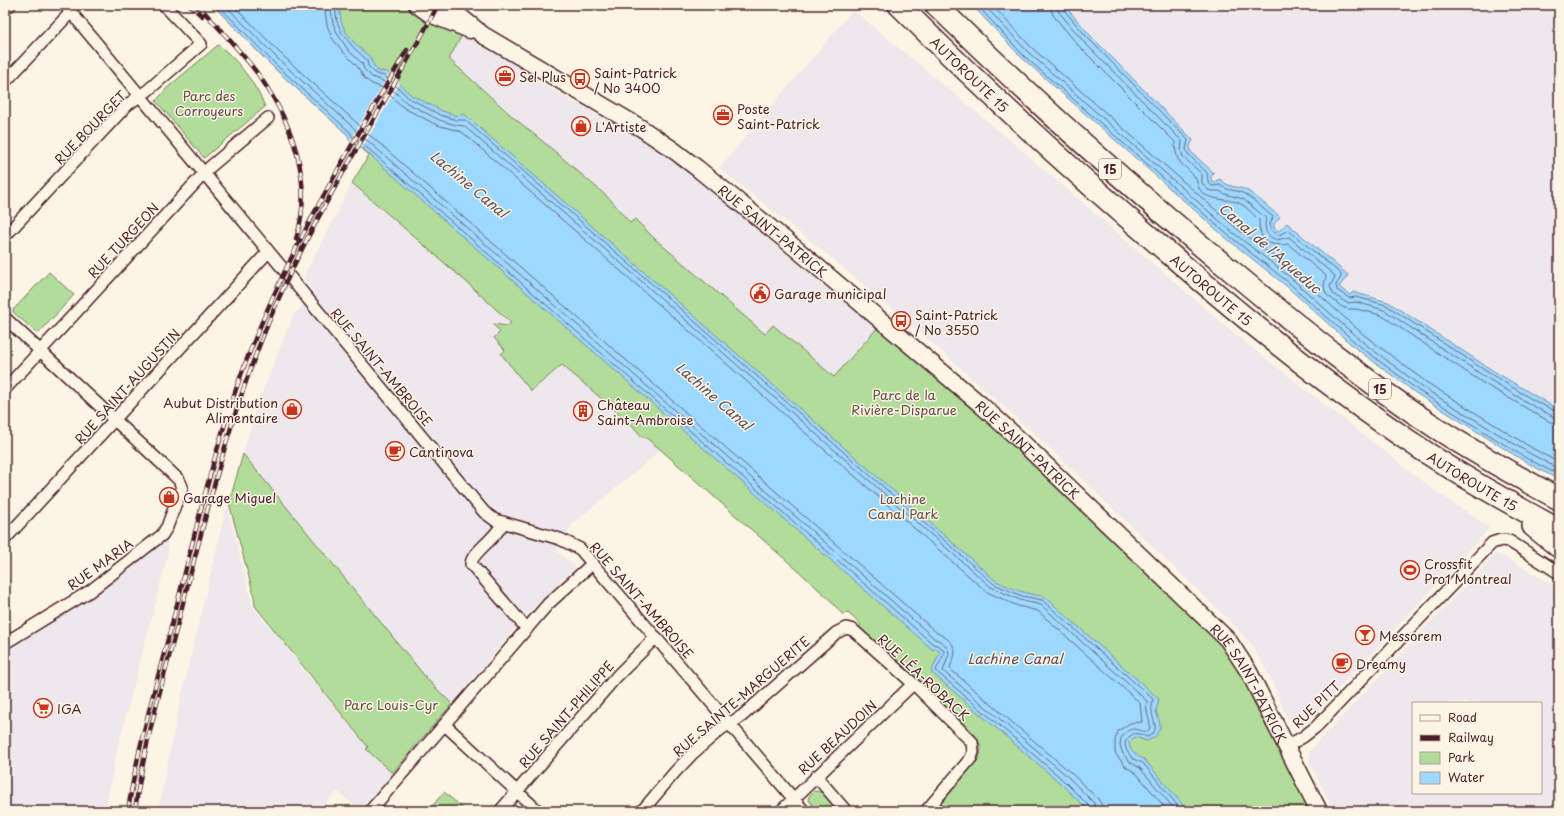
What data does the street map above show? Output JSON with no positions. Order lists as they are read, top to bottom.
{
  "streets": {
    "highway": ["AUTOROUTE 15", "15"],
    "main road": ["RUE SAINT-PATRICK"],
    "street": [
      "RUE BOURGET",
      "RUE TURGEON",
      "RUE SAINT-AMBROISE",
      "RUE SAINT-AUGUSTIN",
      "RUE MARIA",
      "RUE LÉA-ROBACK",
      "RUE SAINTE-MARGUERITE",
      "RUE PITT",
      "RUE SAINT-PHILIPPE",
      "RUE BEAUDOIN"
    ]
  },
  "crossings": [
    ["RUE BOURGET", "RUE SAINT-AMBROISE"],
    ["RUE SAINT-PATRICK", "RUE PITT"],
    ["RUE TURGEON", "RUE SAINT-AMBROISE"],
    ["RUE SAINT-AMBROISE", "RUE SAINT-AUGUSTIN"],
    ["RUE SAINT-AMBROISE", "RUE SAINTE-MARGUERITE"],
    ["RUE SAINT-AMBROISE", "RUE SAINT-PHILIPPE"],
    ["RUE SAINT-AMBROISE", "RUE BEAUDOIN"],
    ["RUE SAINT-AUGUSTIN", "RUE MARIA"],
    ["RUE LÉA-ROBACK", "RUE SAINTE-MARGUERITE"],
    ["RUE LÉA-ROBACK", "RUE BEAUDOIN"]
  ],
  "water": ["Lachine Canal", "Canal de l'Aqueduc"],
  "parks": [
    "Parc des Corroyeurs",
    "Parc de la Rivière-Disparue",
    "Lachine Canal Park",
    "Parc Louis-Cyr"
  ],
  "places": {
    "office": ["Sel Plus", "Poste Saint-Patrick"],
    "bus stop": ["Saint-Patrick / No 3400", "Saint-Patrick / No 3550"],
    "shop": ["L'Artiste", "Aubut Distribution Alimentaire", "Garage Miguel"],
    "public building": ["Garage municipal"],
    "building": ["Château Saint-Ambroise"],
    "cafe": ["Cantinova", "Dreamy"],
    "sports": ["Crossfit Pro1 Montreal"],
    "bar": ["Messorem"],
    "supermarket": ["IGA"]
  },
  "legend": [
    "Road",
    "Railway",
    "Park",
    "Water"
  ]
}
